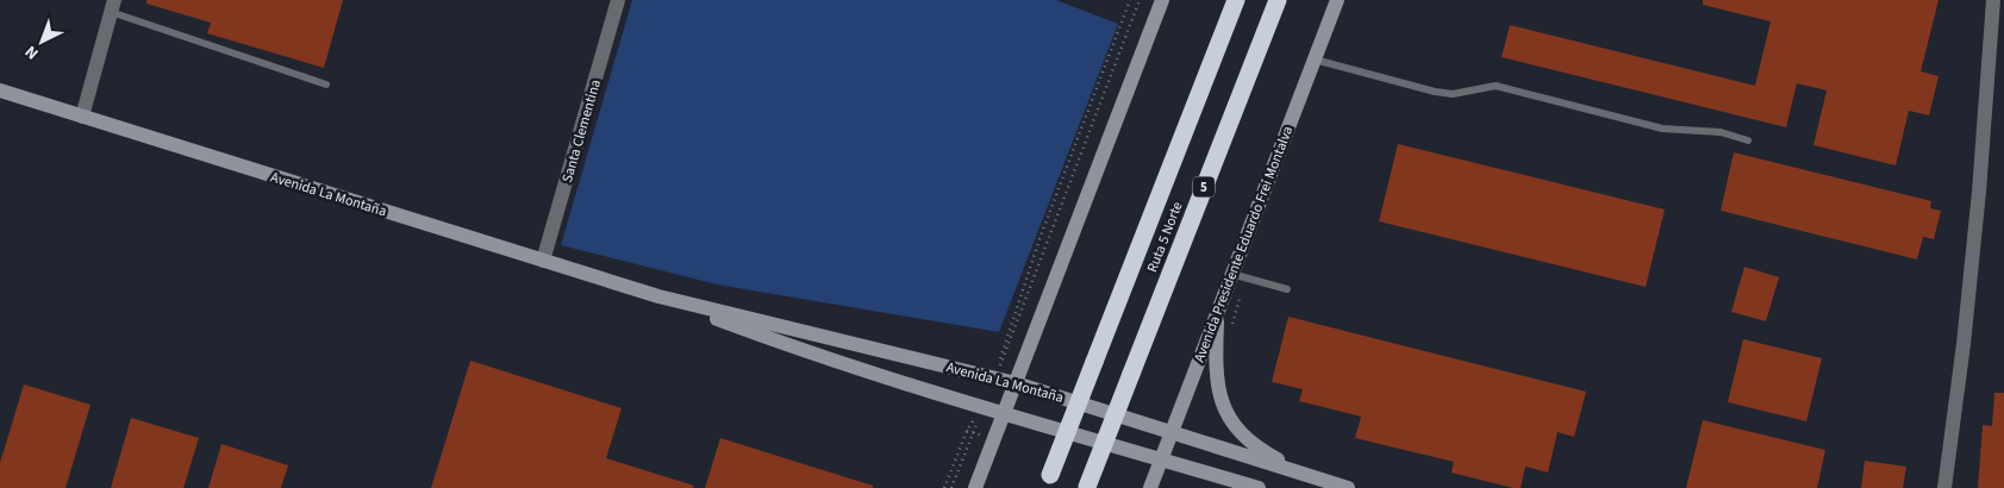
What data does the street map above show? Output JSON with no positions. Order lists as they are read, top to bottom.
{
  "streets": {
    "highway": ["5", "Ruta 5 Norte"],
    "main road": ["Avenida La Montaña", "Avenida Presidente Eduardo Frei Montalva"],
    "street": ["Santa Clementina"]
  },
  "crossings": [
    ["Santa Clementina", "Avenida La Montaña"],
    ["Avenida La Montaña", "Avenida Presidente Eduardo Frei Montalva"]
  ],
  "north": "bottom left"
}
